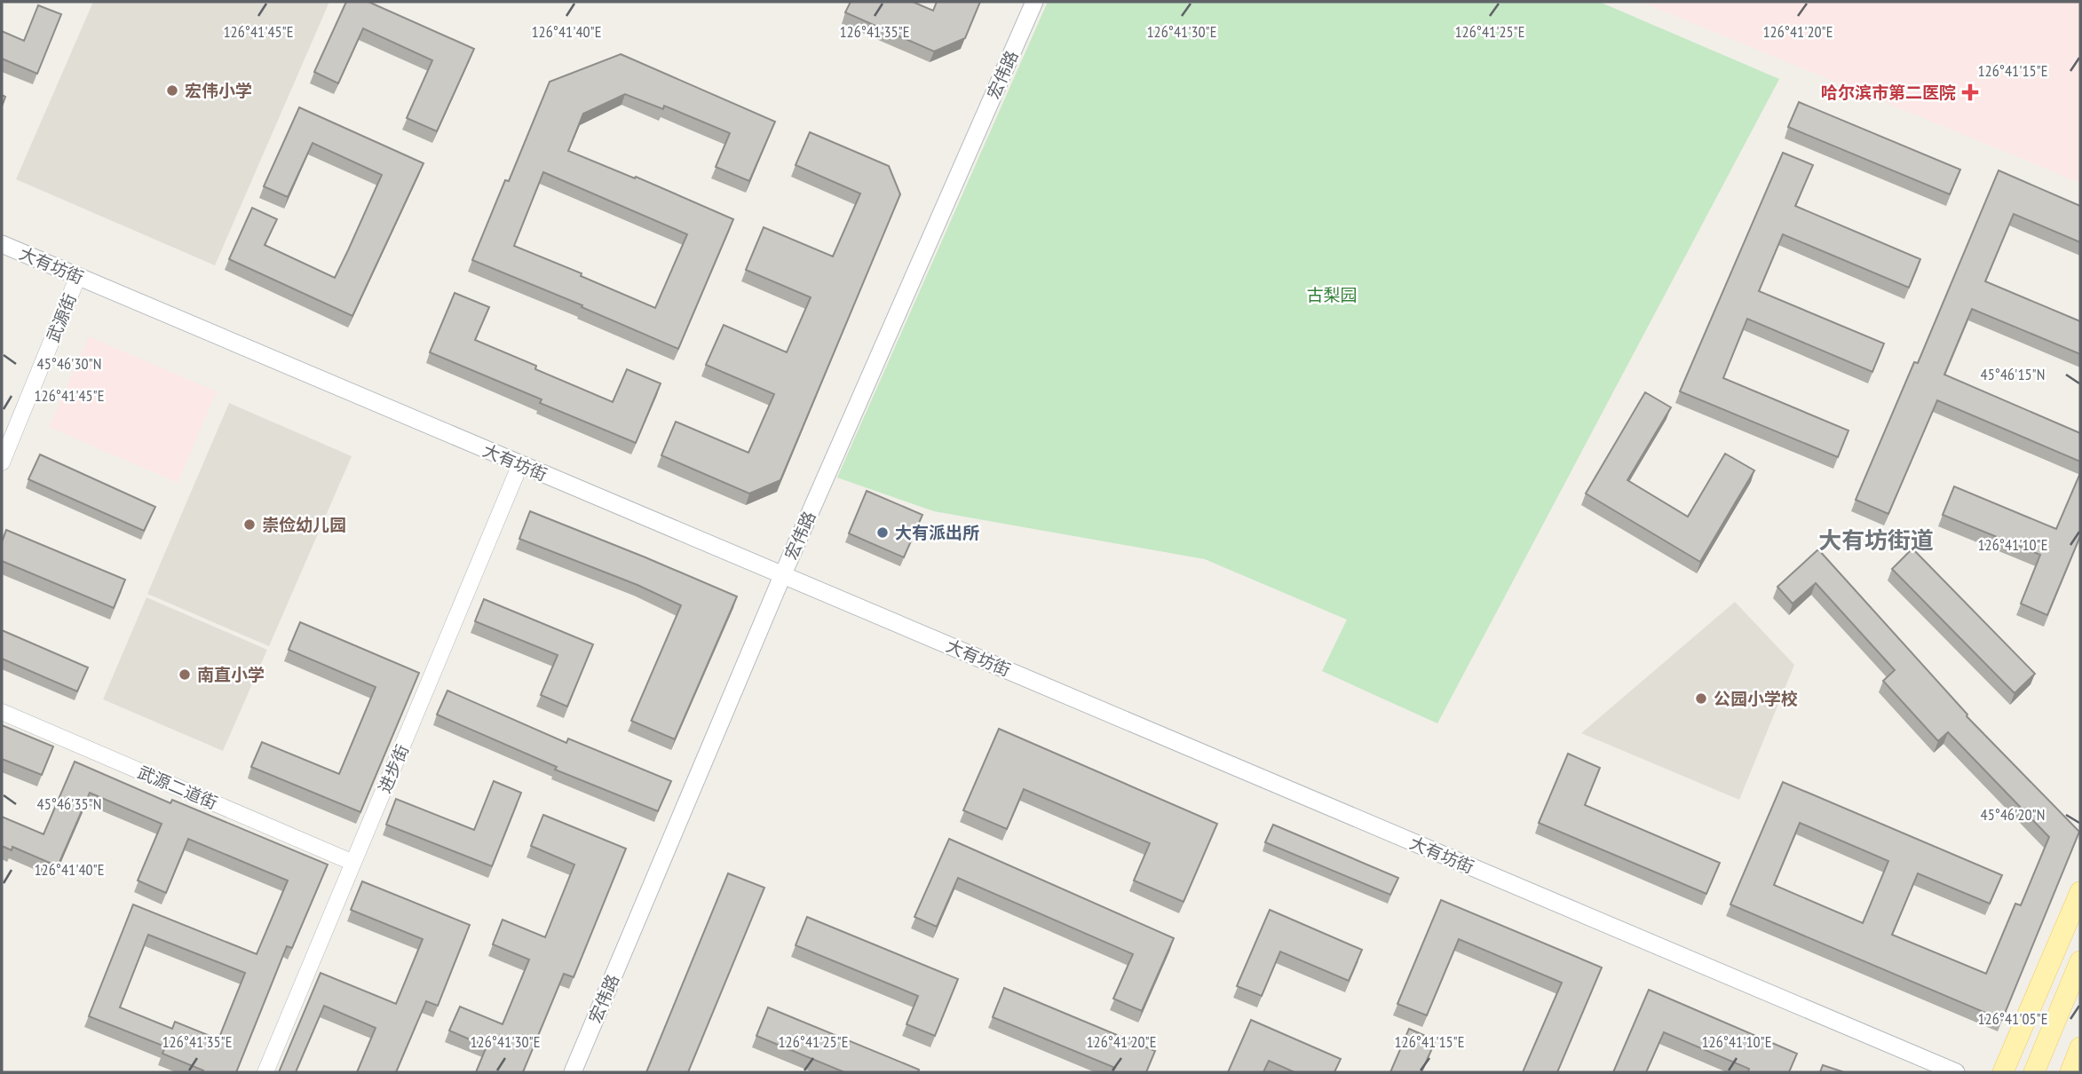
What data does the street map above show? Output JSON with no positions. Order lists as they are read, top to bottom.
{
  "streets": {
    "main road": ["宏伟路", "大有坊街"],
    "street": ["武源街", "进步街", "武源二道街"]
  },
  "crossings": [
    ["宏伟路", "大有坊街"],
    ["大有坊街", "武源街"],
    ["大有坊街", "进步街"],
    ["进步街", "武源二道街"]
  ],
  "districts": ["大有坊街道"],
  "parks": ["古梨园"],
  "places": {
    "other": [
      "宏伟小学",
      "崇俭幼儿园",
      "大有派出所",
      "南直小学",
      "公园小学校"
    ],
    "health": ["哈尔滨市第二医院"]
  },
  "coordinates": [
    "126°41'40\"E",
    "126°41'20\"E",
    "126°41'45\"E",
    "126°41'35\"E",
    "126°41'30\"E",
    "126°41'25\"E",
    "126°41'15\"E",
    "45°46'30\"N",
    "45°46'15\"N",
    "126°41'10\"E",
    "45°46'35\"N",
    "45°46'20\"N",
    "126°41'05\"E"
  ]
}
